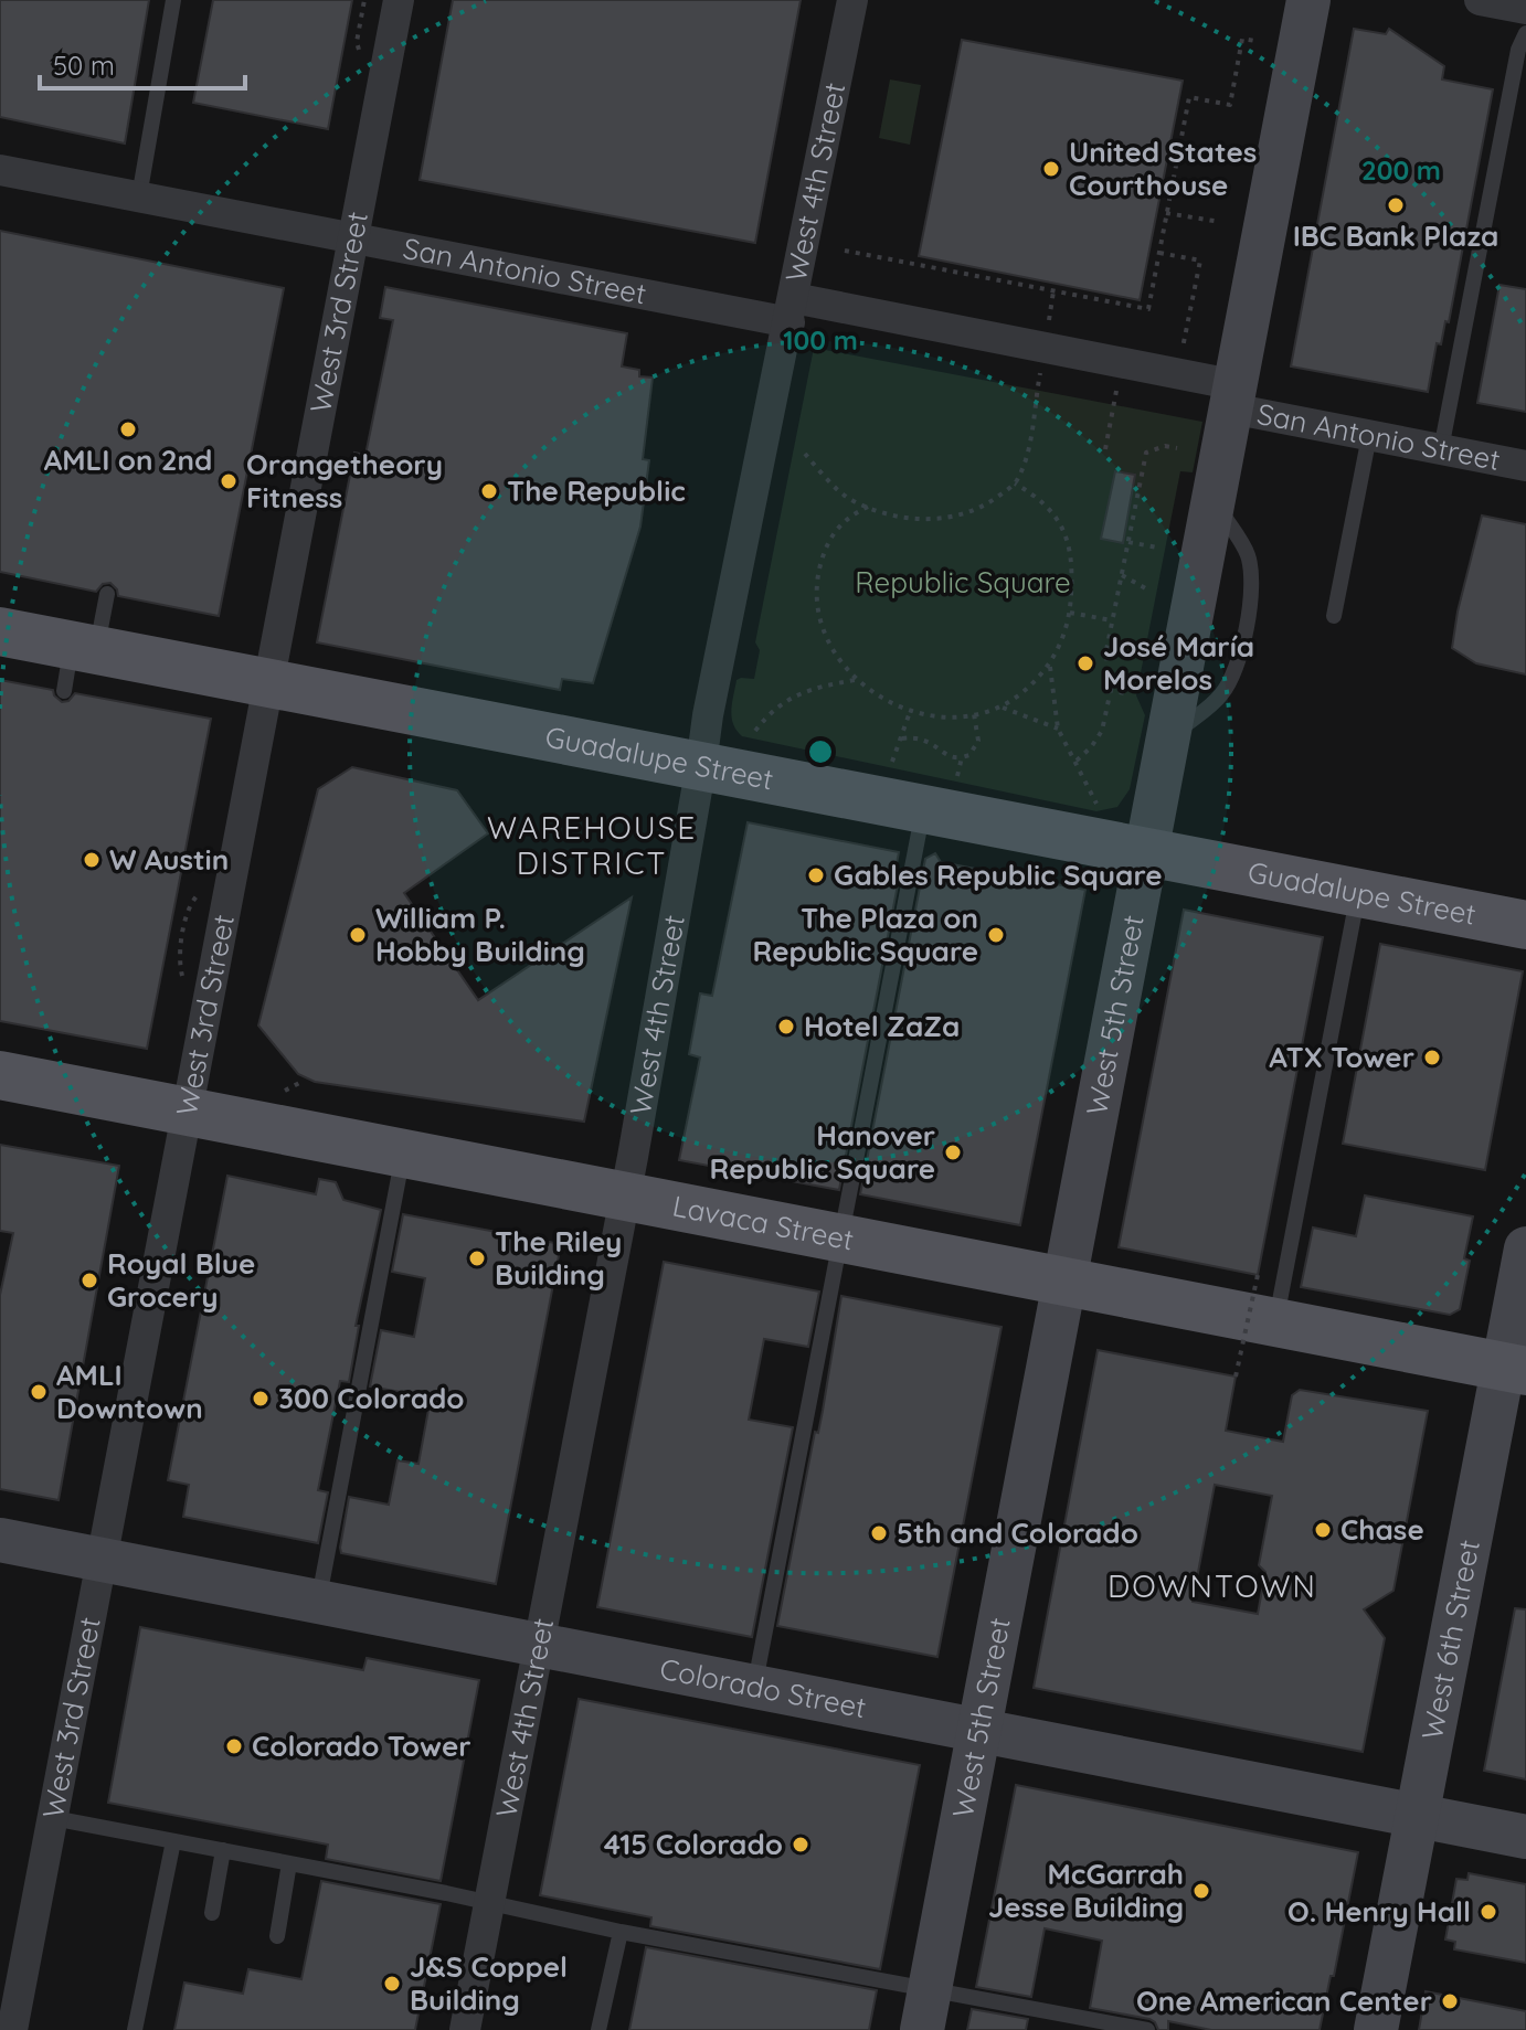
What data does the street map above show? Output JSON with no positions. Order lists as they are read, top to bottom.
{
  "streets": {
    "main road": [
      "Guadalupe Street",
      "West 5th Street",
      "Lavaca Street",
      "West 6th Street",
      "Colorado Street"
    ],
    "street": ["West 4th Street", "San Antonio Street", "West 3rd Street"]
  },
  "crossings": [
    ["West 4th Street", "San Antonio Street"],
    ["West 4th Street", "Guadalupe Street"],
    ["West 4th Street", "Lavaca Street"],
    ["West 4th Street", "Colorado Street"],
    ["San Antonio Street", "West 3rd Street"],
    ["San Antonio Street", "West 5th Street"],
    ["West 3rd Street", "Guadalupe Street"],
    ["West 3rd Street", "Lavaca Street"],
    ["West 3rd Street", "Colorado Street"],
    ["Guadalupe Street", "West 5th Street"],
    ["West 5th Street", "Lavaca Street"],
    ["West 5th Street", "Colorado Street"],
    ["Lavaca Street", "West 6th Street"],
    ["West 6th Street", "Colorado Street"]
  ],
  "districts": ["WAREHOUSE DISTRICT", "DOWNTOWN"],
  "parks": ["Republic Square"],
  "places": [
    "United States Courthouse",
    "IBC Bank Plaza",
    "AMLI on 2nd",
    "Orangetheory Fitness",
    "The Republic",
    "José María Morelos",
    "W Austin",
    "Gables Republic Square",
    "William P. Hobby Building",
    "The Plaza on Republic Square",
    "Hotel ZaZa",
    "ATX Tower",
    "Hanover Republic Square",
    "The Riley Building",
    "Royal Blue Grocery",
    "AMLI Downtown",
    "300 Colorado",
    "Chase",
    "5th and Colorado",
    "Colorado Tower",
    "415 Colorado",
    "McGarrah Jesse Building",
    "O. Henry Hall",
    "J&S Coppel Building",
    "One American Center"
  ],
  "scale_bar": "50 m",
  "rings": ["200 m", "100 m"]
}
